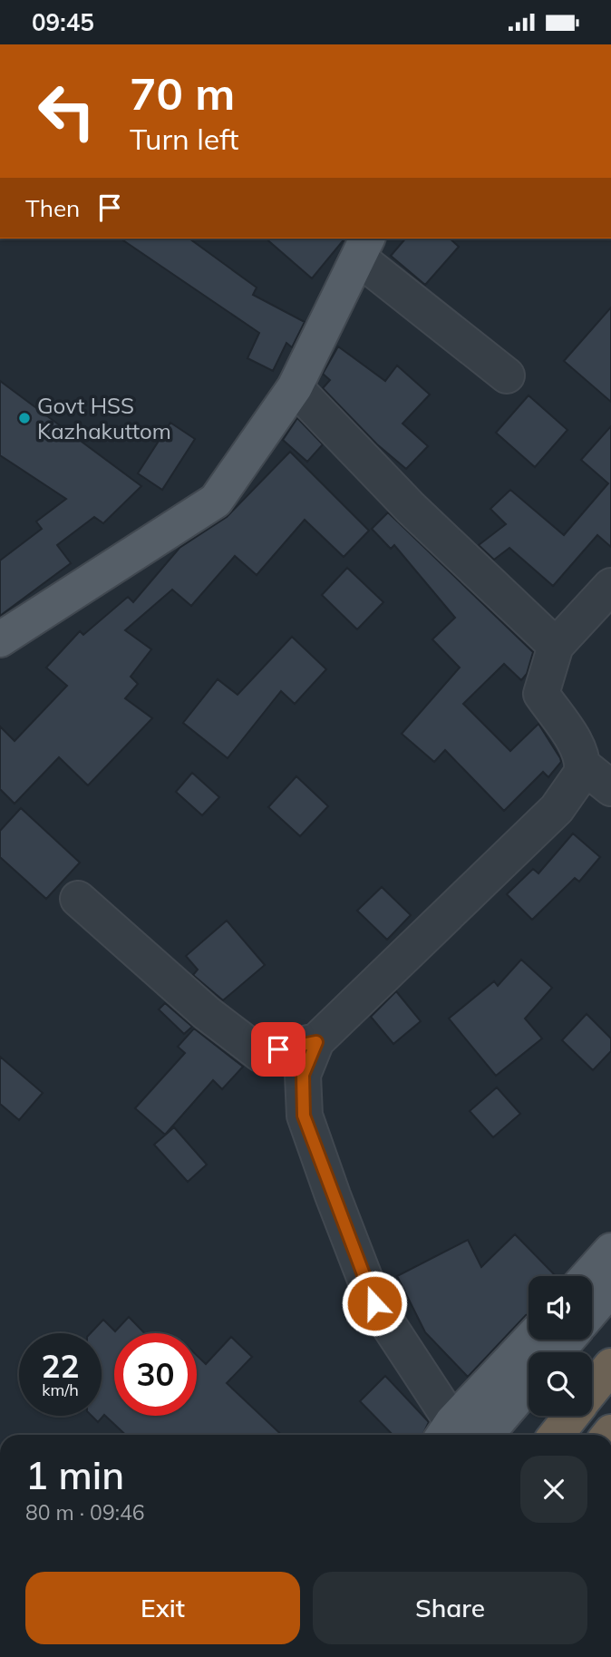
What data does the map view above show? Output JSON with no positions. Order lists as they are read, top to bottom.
{
  "places": ["Govt HSS Kazhakuttom"],
  "page": {
    "status": "09:45",
    "turn": ["70 m", "Turn left"],
    "then": "Then",
    "speed": "22 km/h",
    "limit": "30",
    "heading": ["1 min", "80 m · 09:46"],
    "buttons": ["Exit", "Share"]
  }
}
